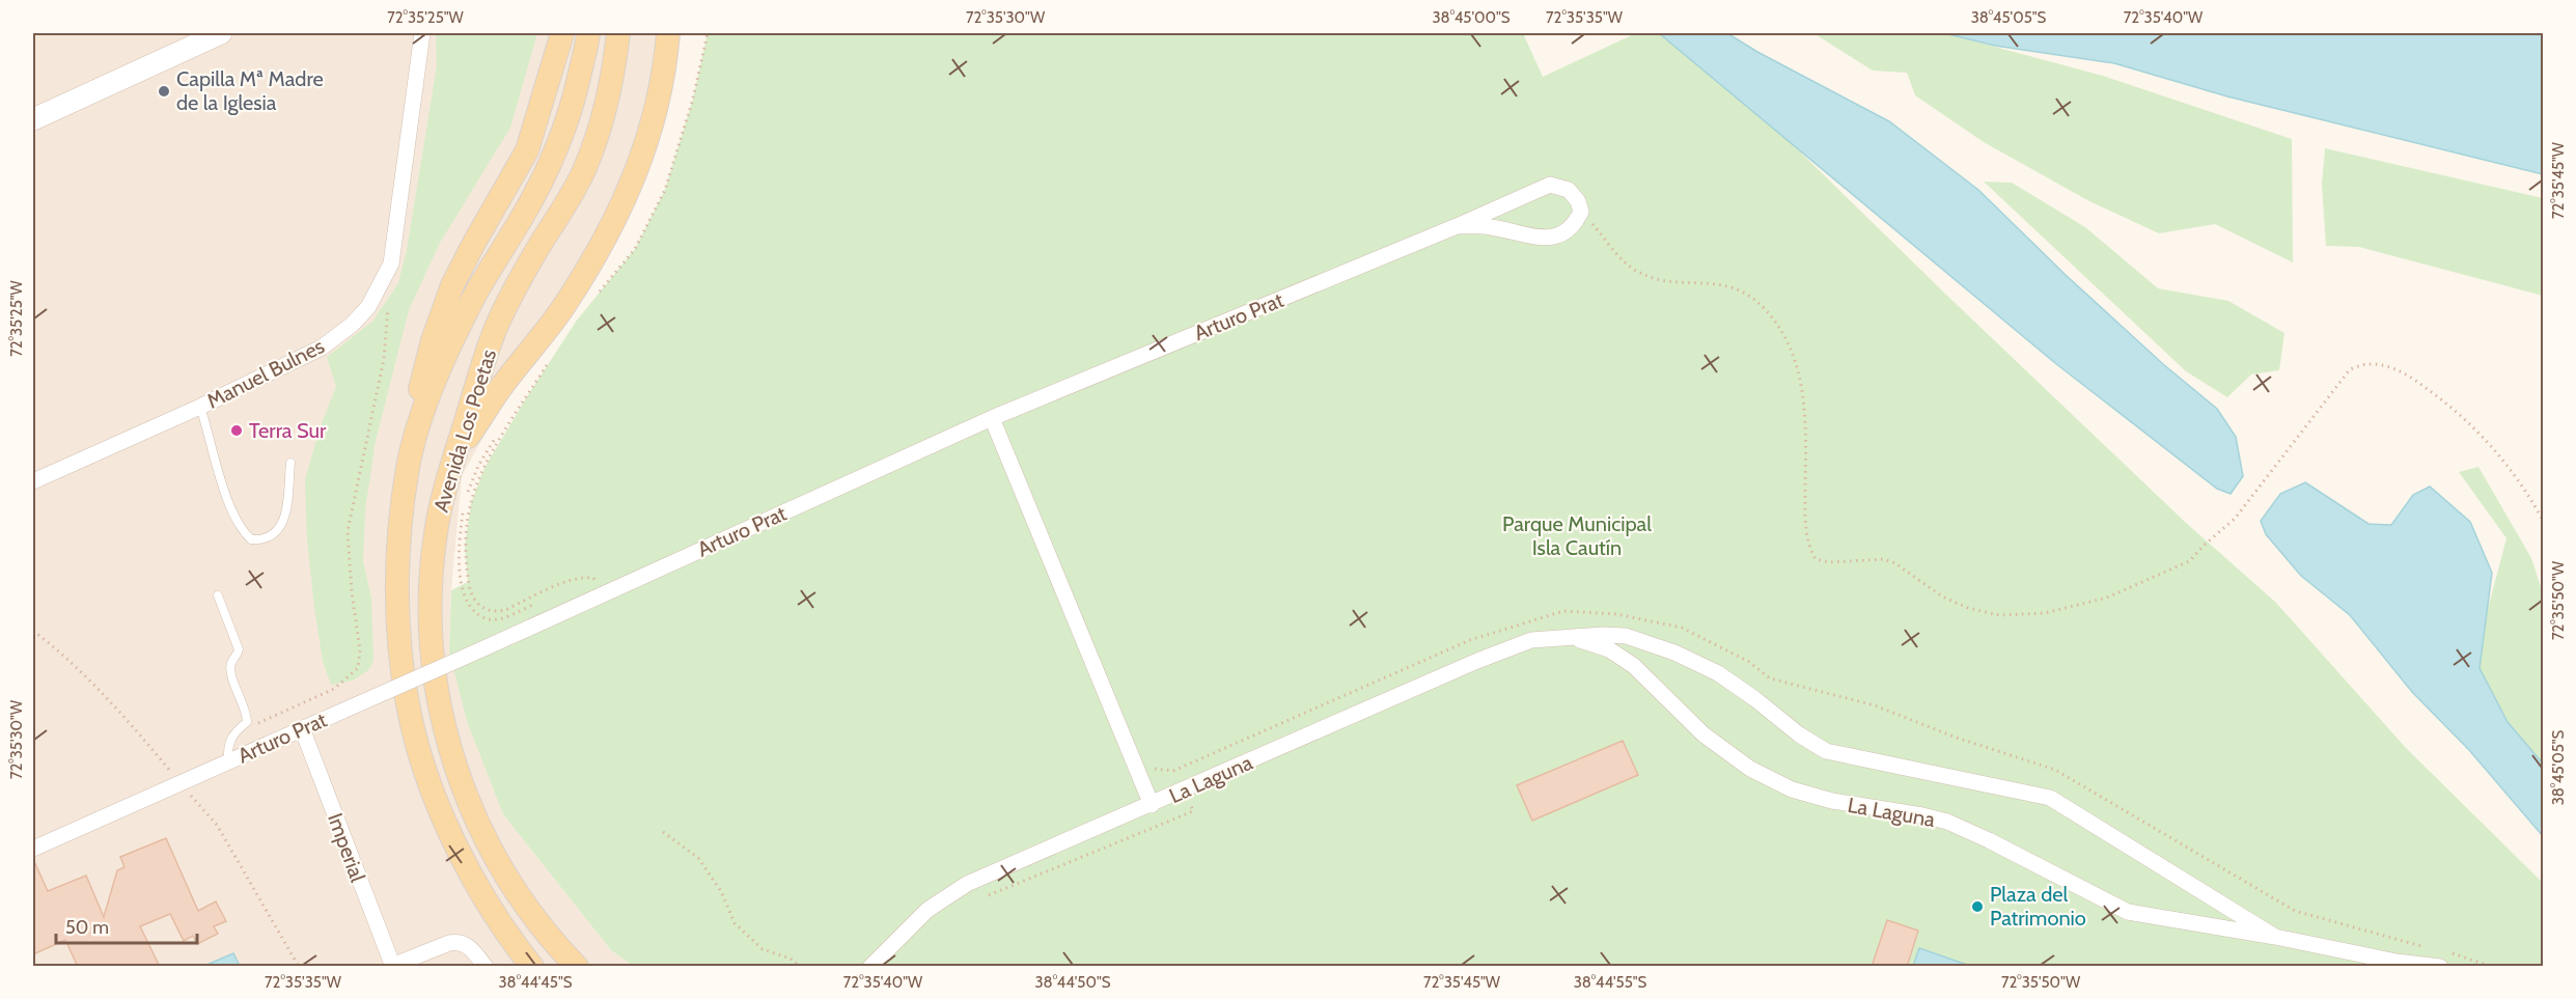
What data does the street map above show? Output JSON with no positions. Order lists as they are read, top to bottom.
{
  "streets": {
    "main road": ["Avenida Los Poetas"],
    "street": [
      "Arturo Prat",
      "Manuel Bulnes",
      "La Laguna",
      "Imperial"
    ]
  },
  "crossings": [
    ["Arturo Prat", "Imperial"]
  ],
  "parks": ["Parque Municipal Isla Cautín"],
  "places": ["Capilla Mª Madre de la Iglesia", "Terra Sur", "Plaza del Patrimonio"],
  "scale_bar": "50 m",
  "coordinates": [
    "72°35'25\"W",
    "72°35'30\"W",
    "38°45'00\"S",
    "72°35'35\"W",
    "38°45'05\"S",
    "72°35'40\"W",
    "72°35'45\"W",
    "72°35'50\"W",
    "38°44'45\"S",
    "38°44'50\"S",
    "38°44'55\"S"
  ]
}
